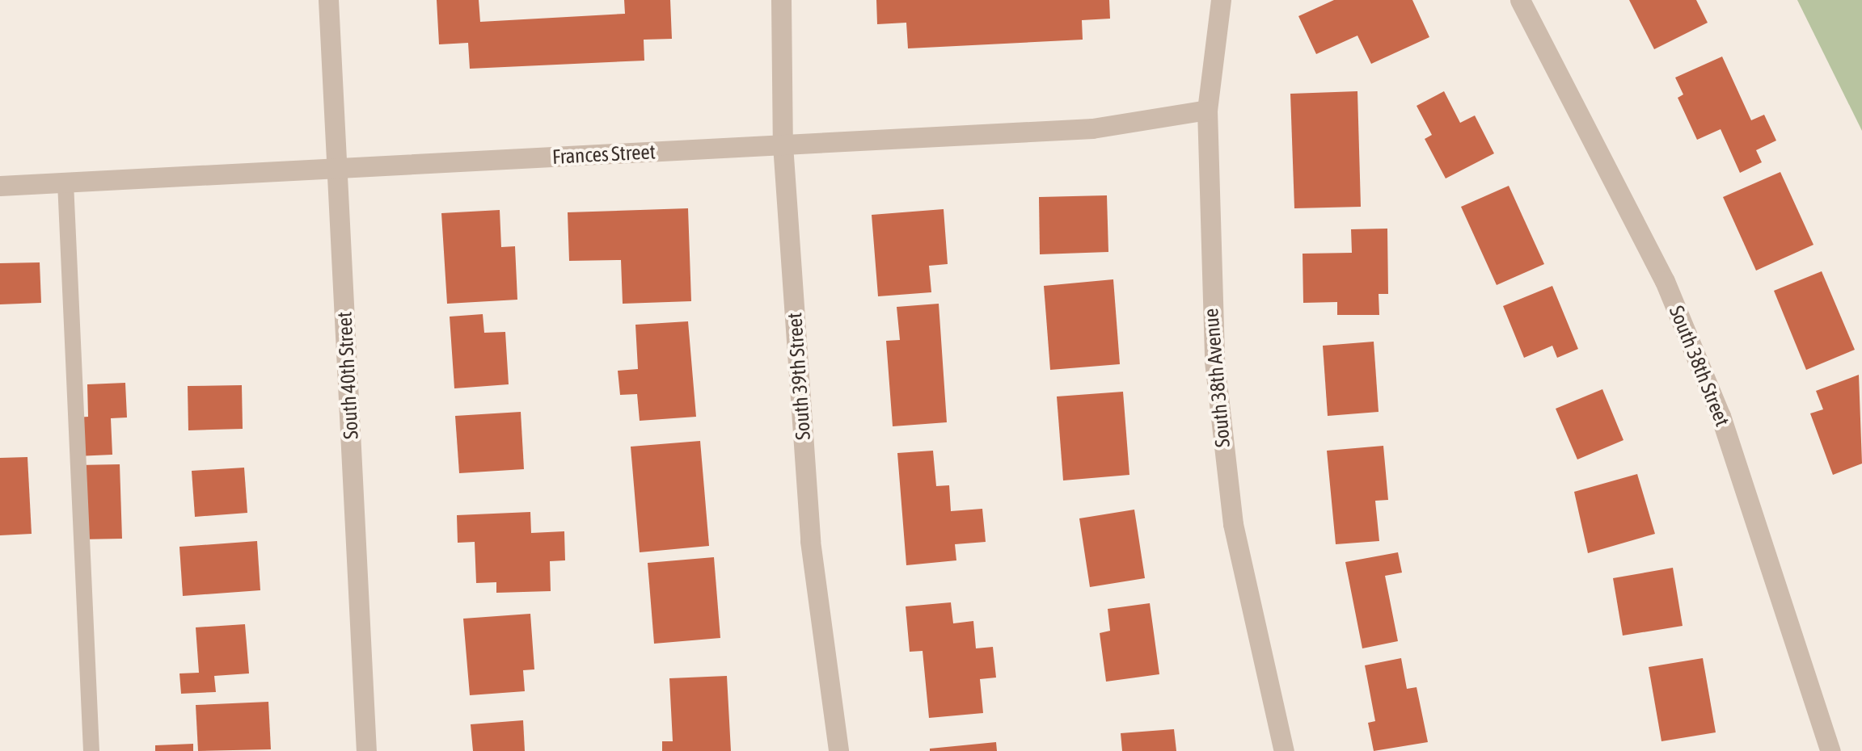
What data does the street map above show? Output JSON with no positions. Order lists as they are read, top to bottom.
{
  "streets": {
    "street": [
      "Frances Street",
      "South 38th Street",
      "South 40th Street",
      "South 39th Street",
      "South 38th Avenue"
    ]
  },
  "crossings": [
    ["Frances Street", "South 40th Street"],
    ["Frances Street", "South 39th Street"],
    ["Frances Street", "South 38th Avenue"]
  ]
}
